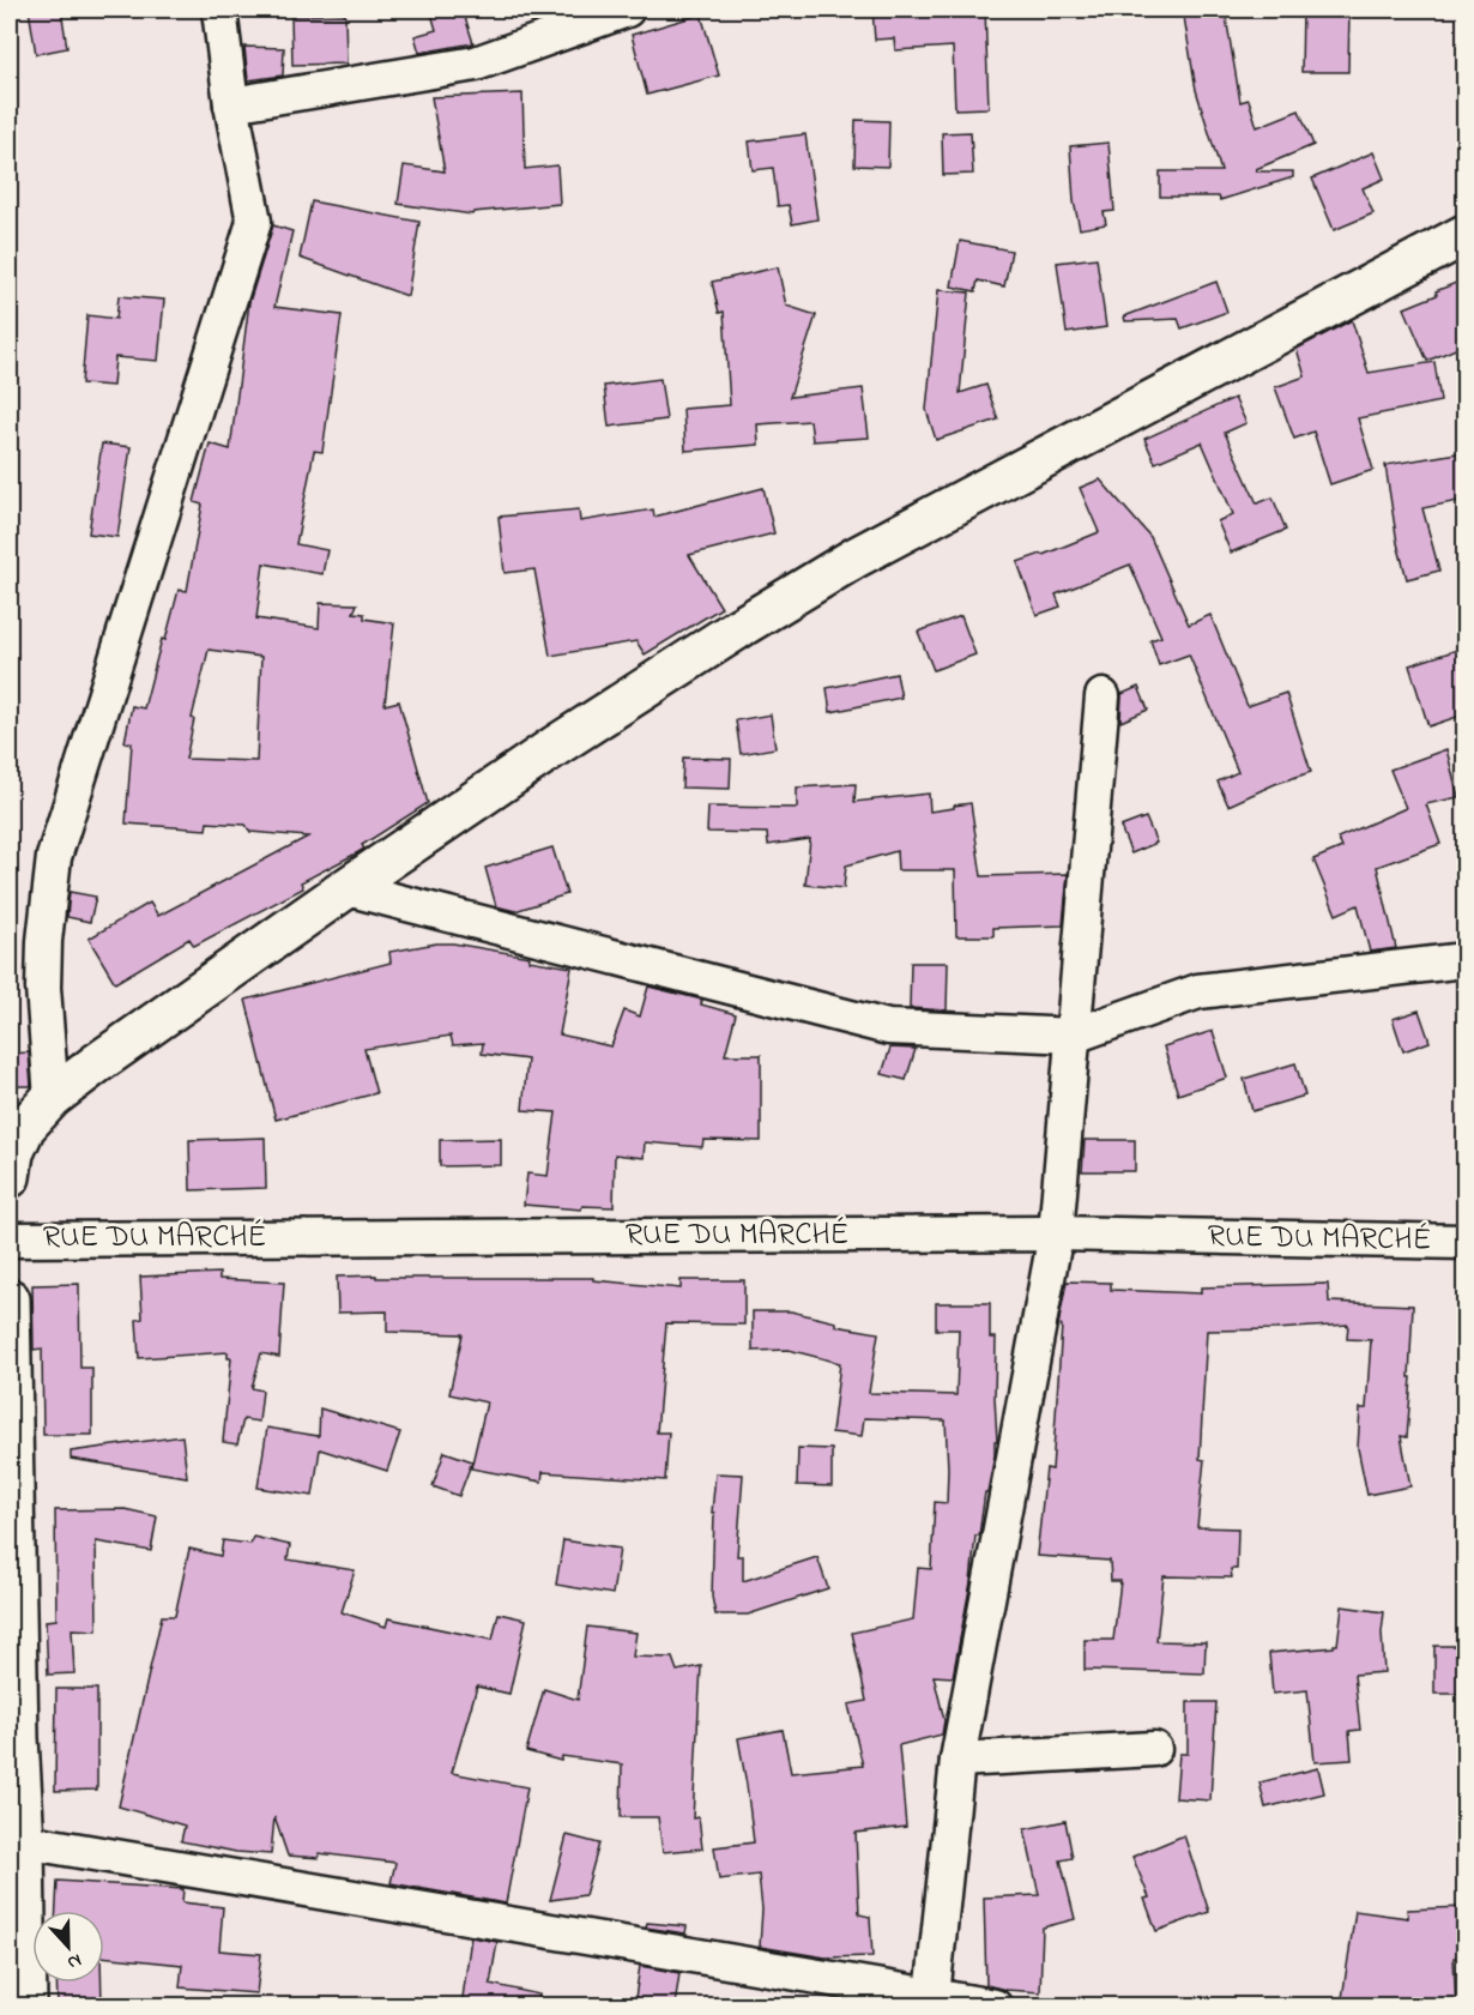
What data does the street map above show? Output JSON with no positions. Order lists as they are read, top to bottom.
{
  "streets": {
    "street": ["RUE DU MARCHÉ"]
  },
  "north": "bottom"
}
